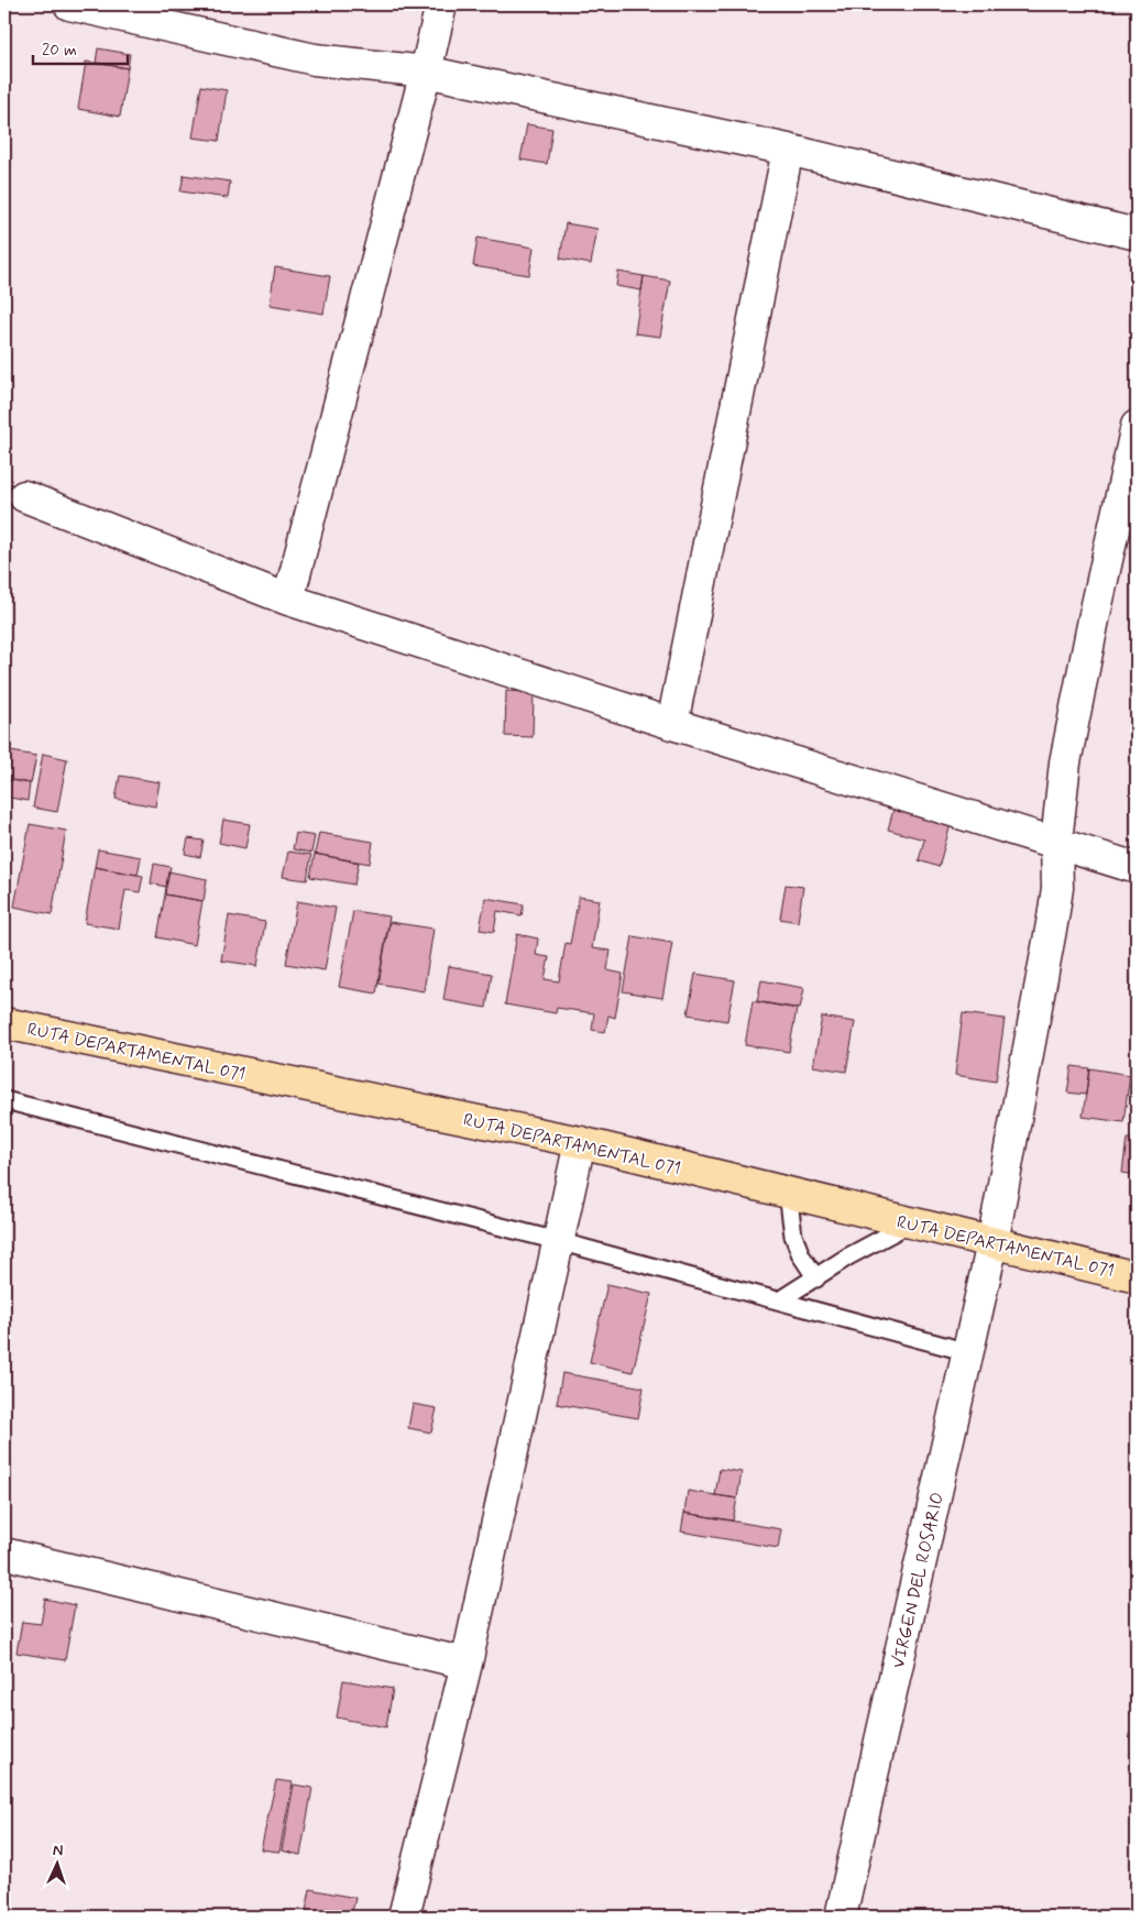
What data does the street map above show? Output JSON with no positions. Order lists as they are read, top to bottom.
{
  "streets": {
    "main road": ["RUTA DEPARTAMENTAL 071"],
    "street": ["VIRGEN DEL ROSARIO"]
  },
  "crossings": [
    ["RUTA DEPARTAMENTAL 071", "VIRGEN DEL ROSARIO"]
  ],
  "scale_bar": "20 m",
  "north": "top"
}
